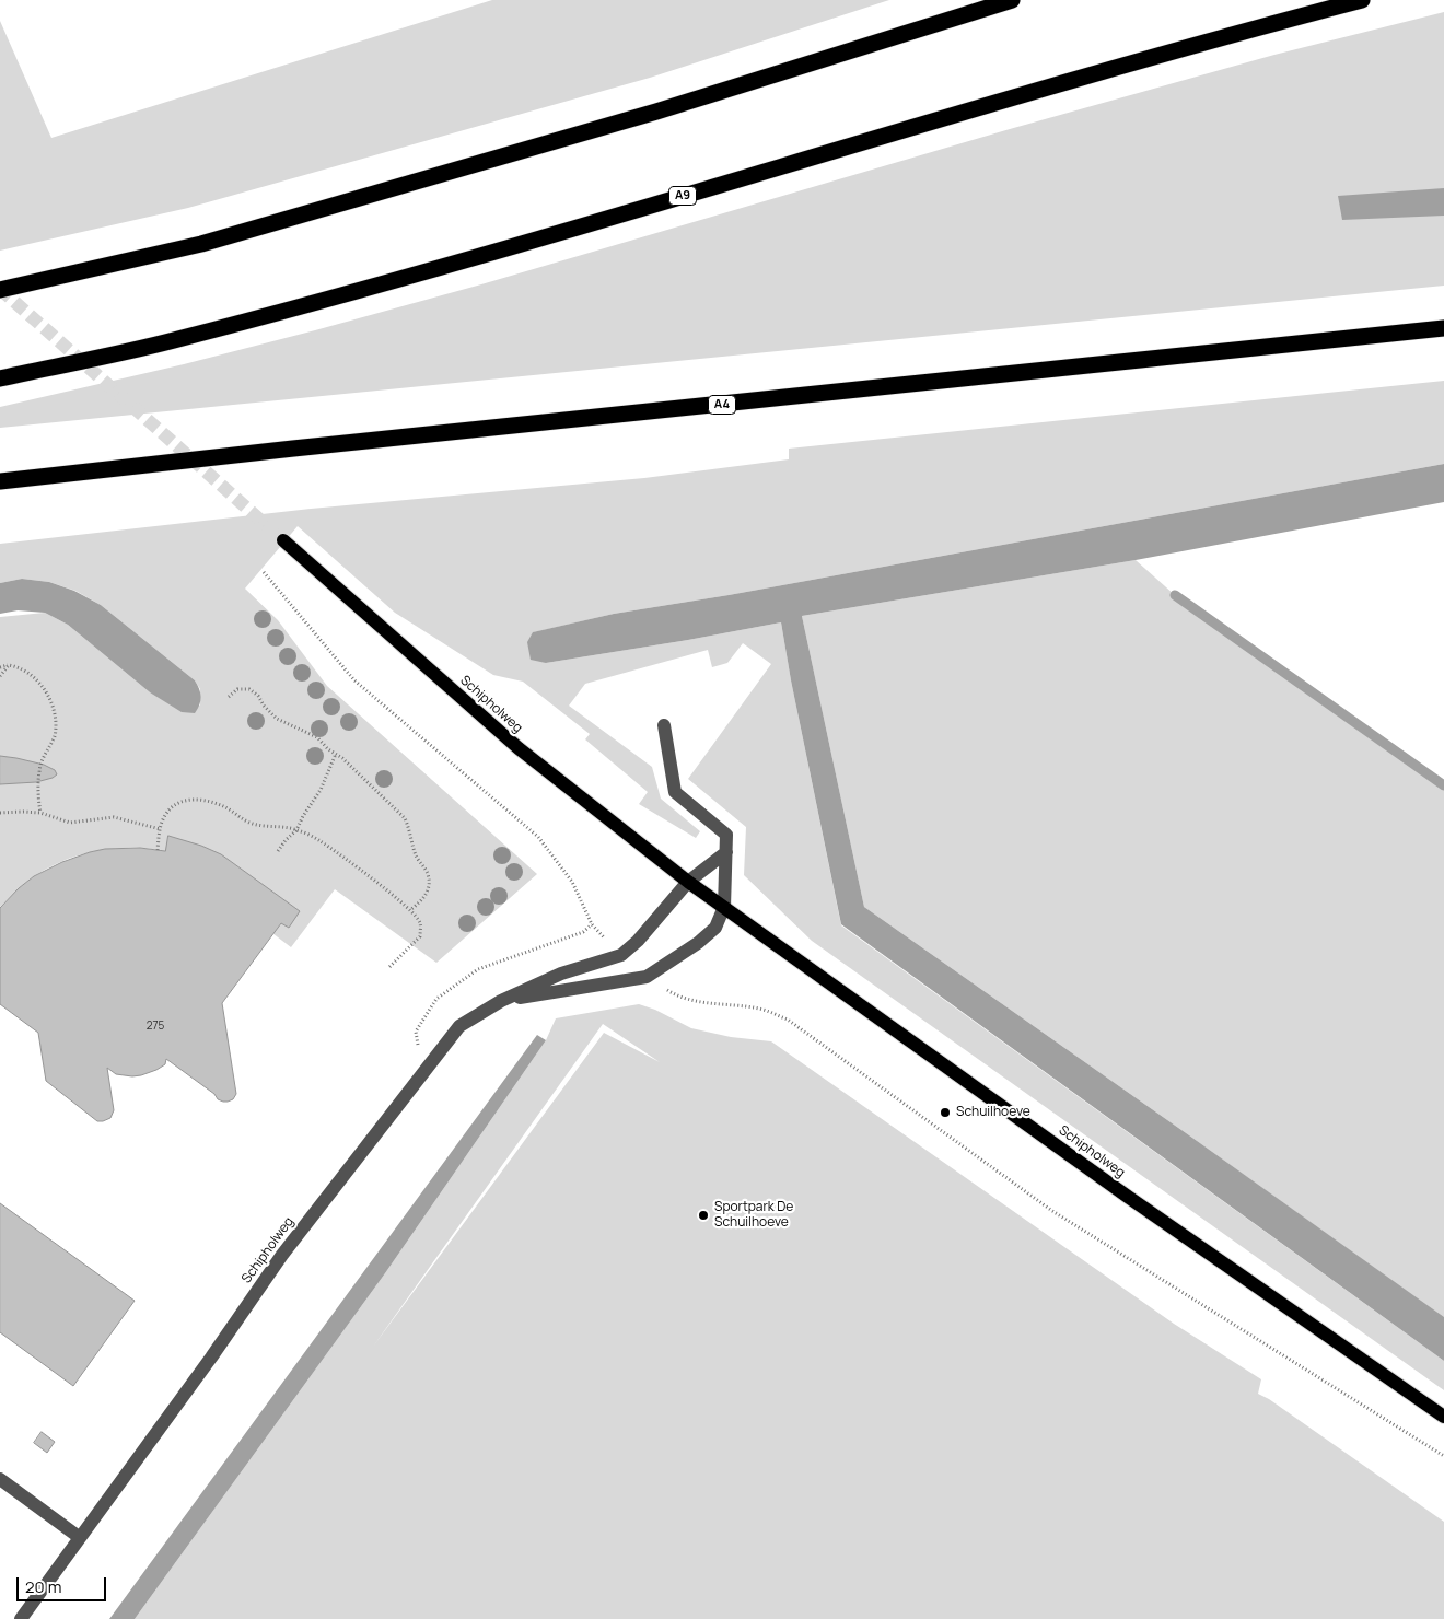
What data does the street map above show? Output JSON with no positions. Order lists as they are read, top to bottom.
{
  "streets": {
    "highway": ["A9", "A4"],
    "main road": ["Schipholweg"]
  },
  "places": ["Schuilhoeve", "Sportpark De Schuilhoeve"],
  "house_numbers": ["275"],
  "scale_bar": "20 m"
}
